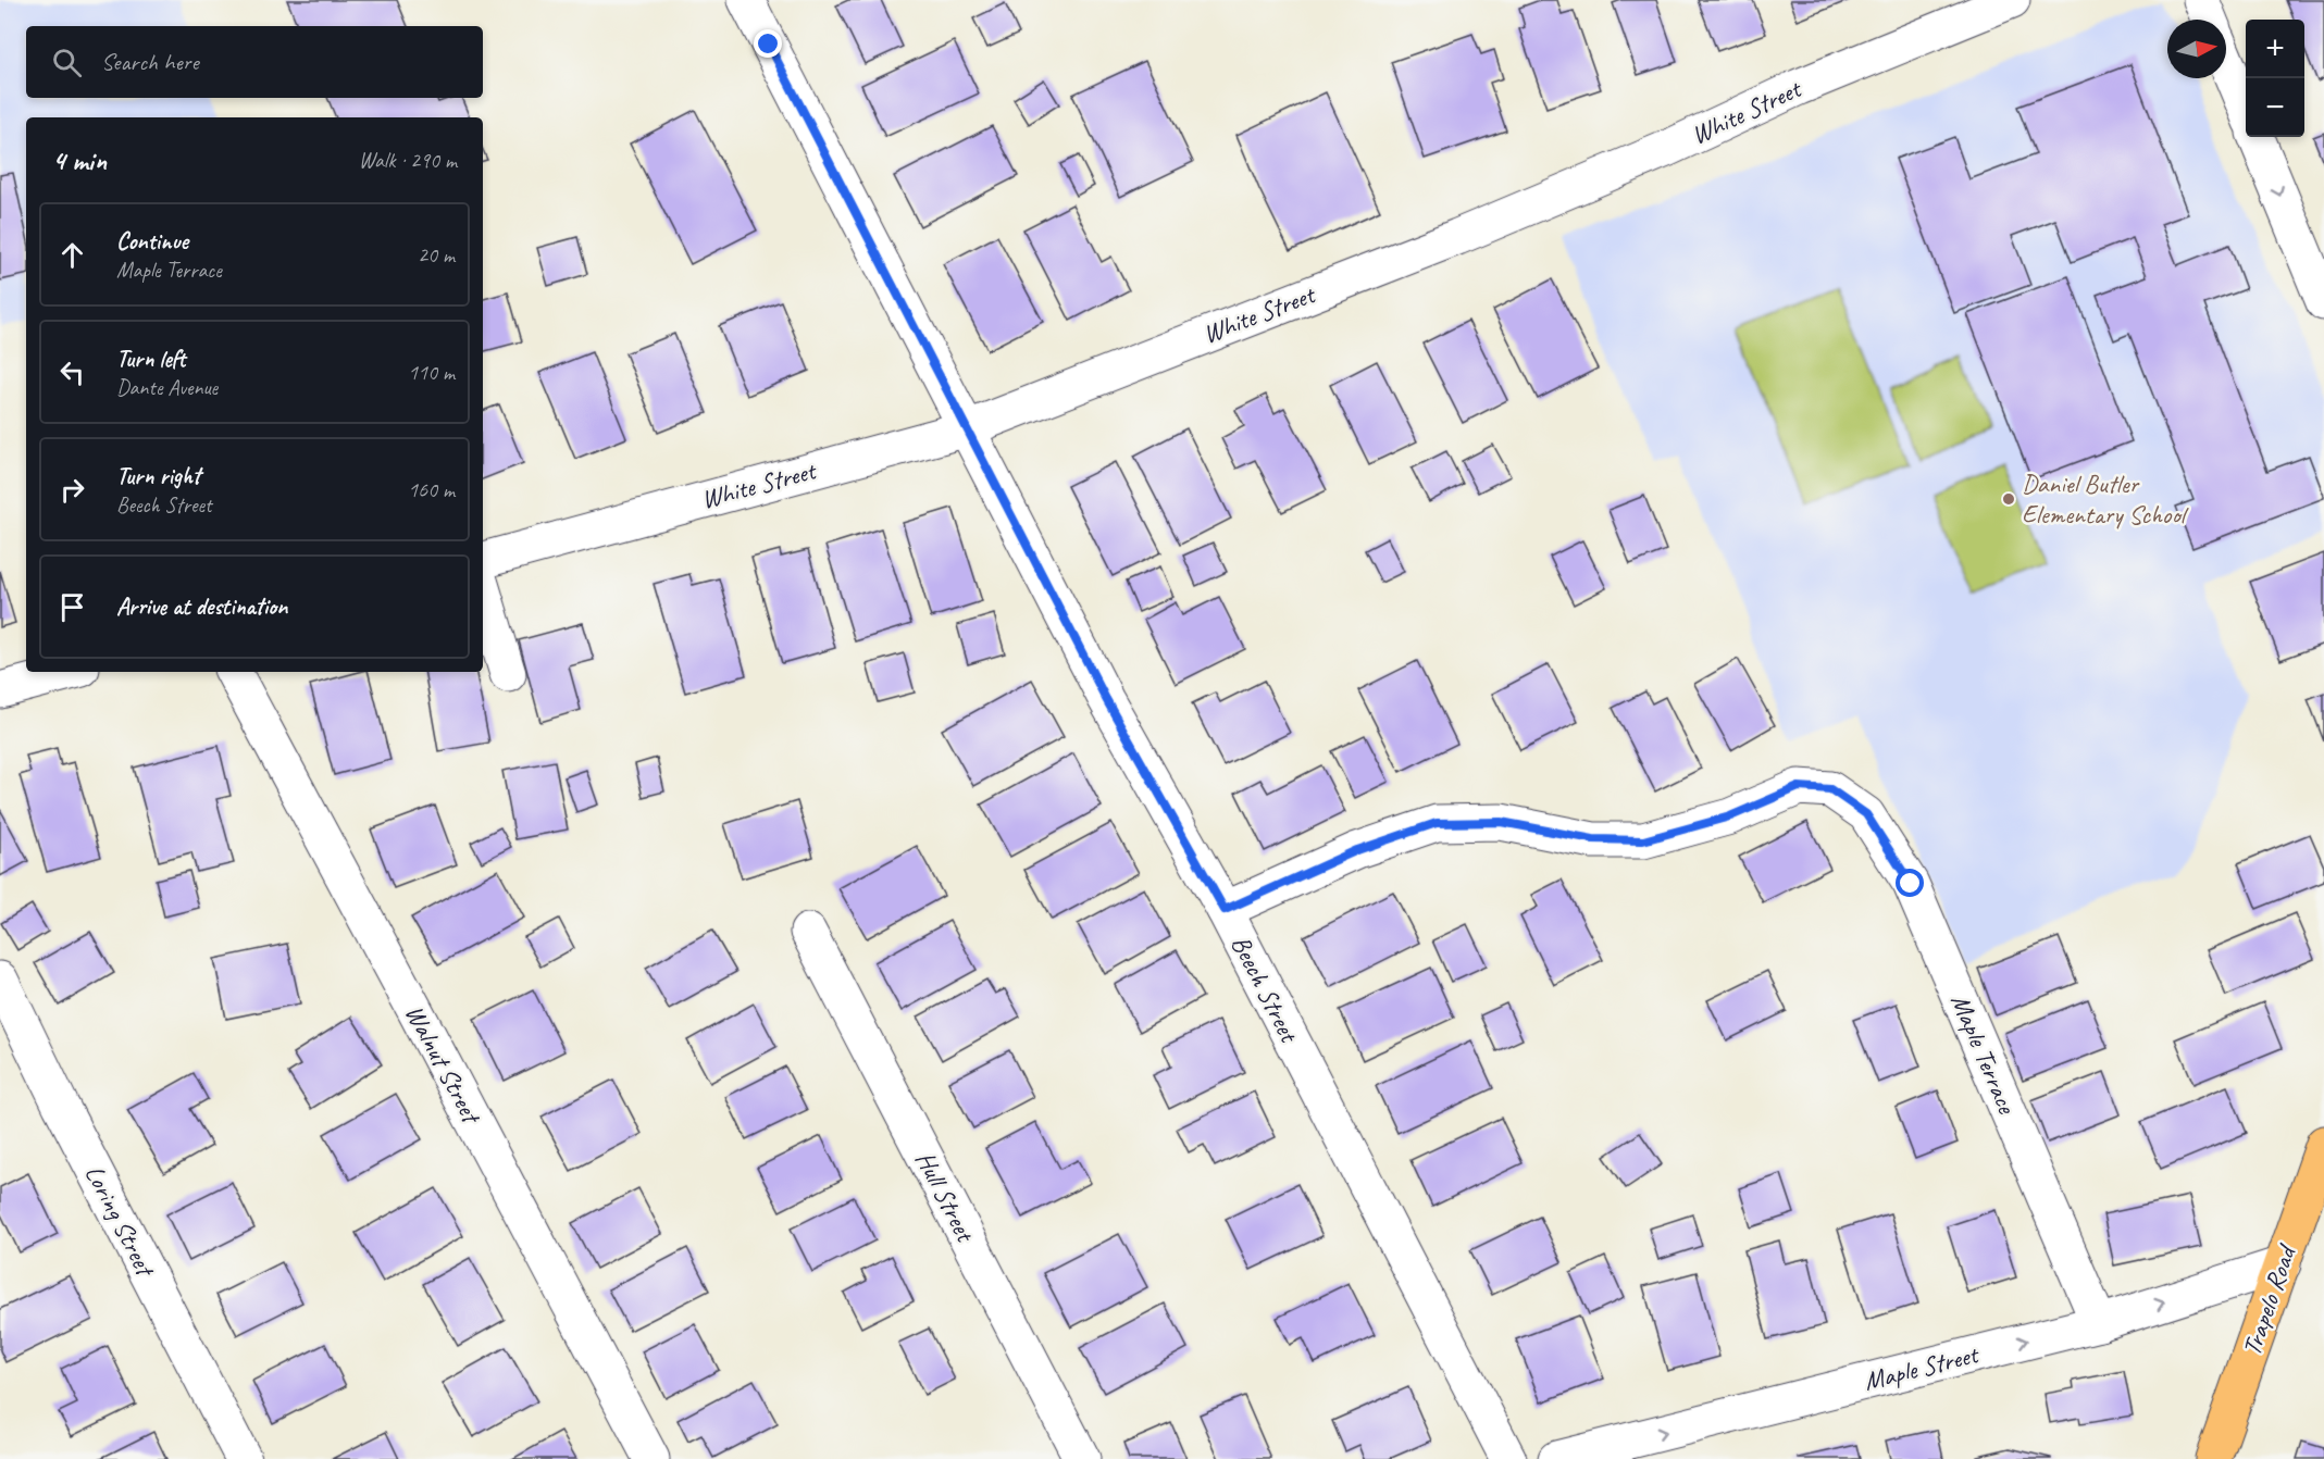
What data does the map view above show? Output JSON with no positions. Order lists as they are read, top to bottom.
{
  "streets": {
    "main road": ["Trapelo Road"],
    "street": [
      "White Street",
      "Beech Street",
      "Maple Terrace",
      "Walnut Street",
      "Hull Street",
      "Loring Street",
      "Maple Street"
    ]
  },
  "crossings": [
    ["White Street", "Beech Street"],
    ["Beech Street", "Maple Terrace"],
    ["Maple Terrace", "Maple Street"],
    ["Trapelo Road", "Maple Street"]
  ],
  "one_way": ["Maple Street"],
  "places": ["Daniel Butler Elementary School"],
  "north": "right",
  "page": {
    "map_buttons": ["+", "−"],
    "search": "Search here",
    "heading": ["4 min", "Walk · 290 m"],
    "list": [
      ["Continue", "Maple Terrace", "20 m"],
      ["Turn left", "Dante Avenue", "110 m"],
      ["Turn right", "Beech Street", "160 m"],
      "Arrive at destination"
    ]
  }
}
